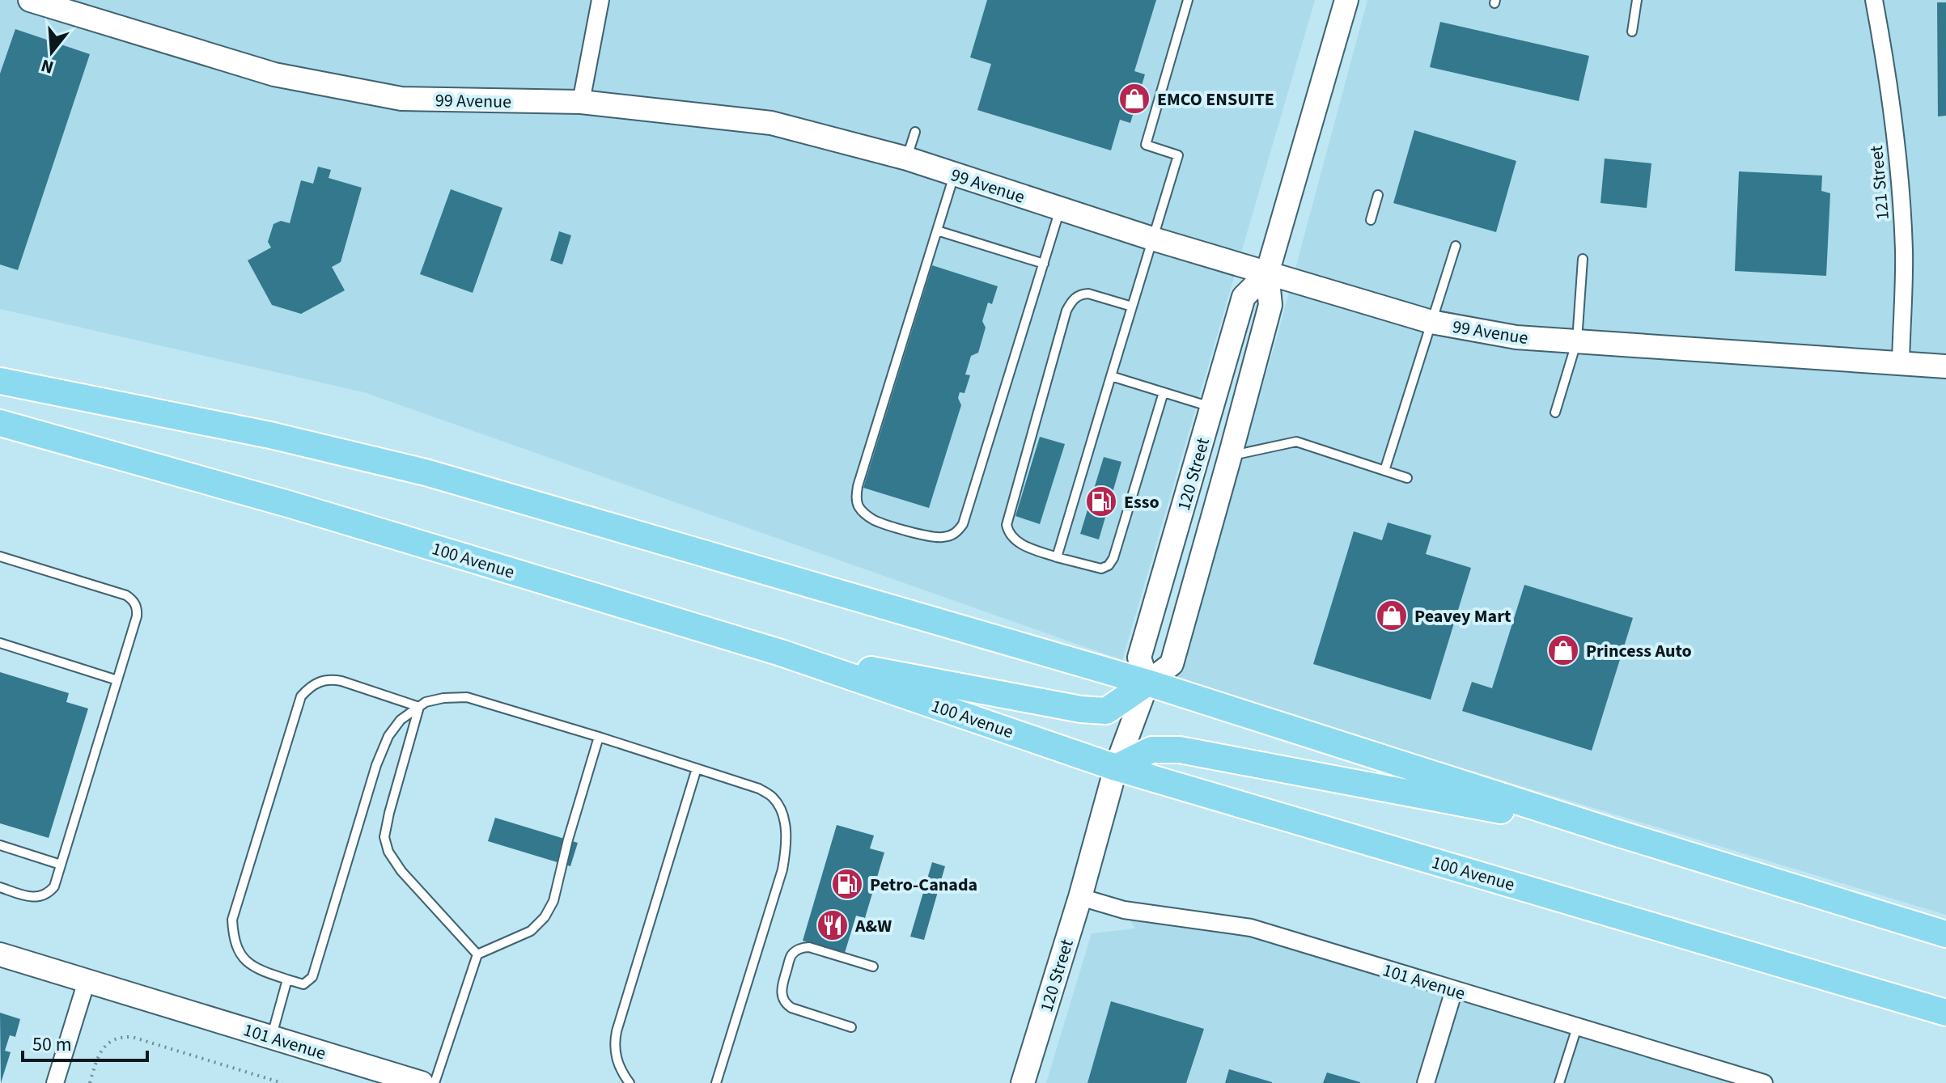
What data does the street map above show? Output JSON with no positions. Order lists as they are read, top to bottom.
{
  "streets": {
    "main road": ["100 Avenue"],
    "street": [
      "99 Avenue",
      "121 Street",
      "120 Street",
      "101 Avenue"
    ]
  },
  "crossings": [
    ["99 Avenue", "121 Street"],
    ["99 Avenue", "120 Street"],
    ["120 Street", "100 Avenue"],
    ["120 Street", "101 Avenue"]
  ],
  "places": {
    "shop": ["EMCO ENSUITE", "Peavey Mart", "Princess Auto"],
    "fuel station": ["Esso", "Petro-Canada"],
    "restaurant": ["A&W"]
  },
  "scale_bar": "50 m",
  "north": "bottom"
}
